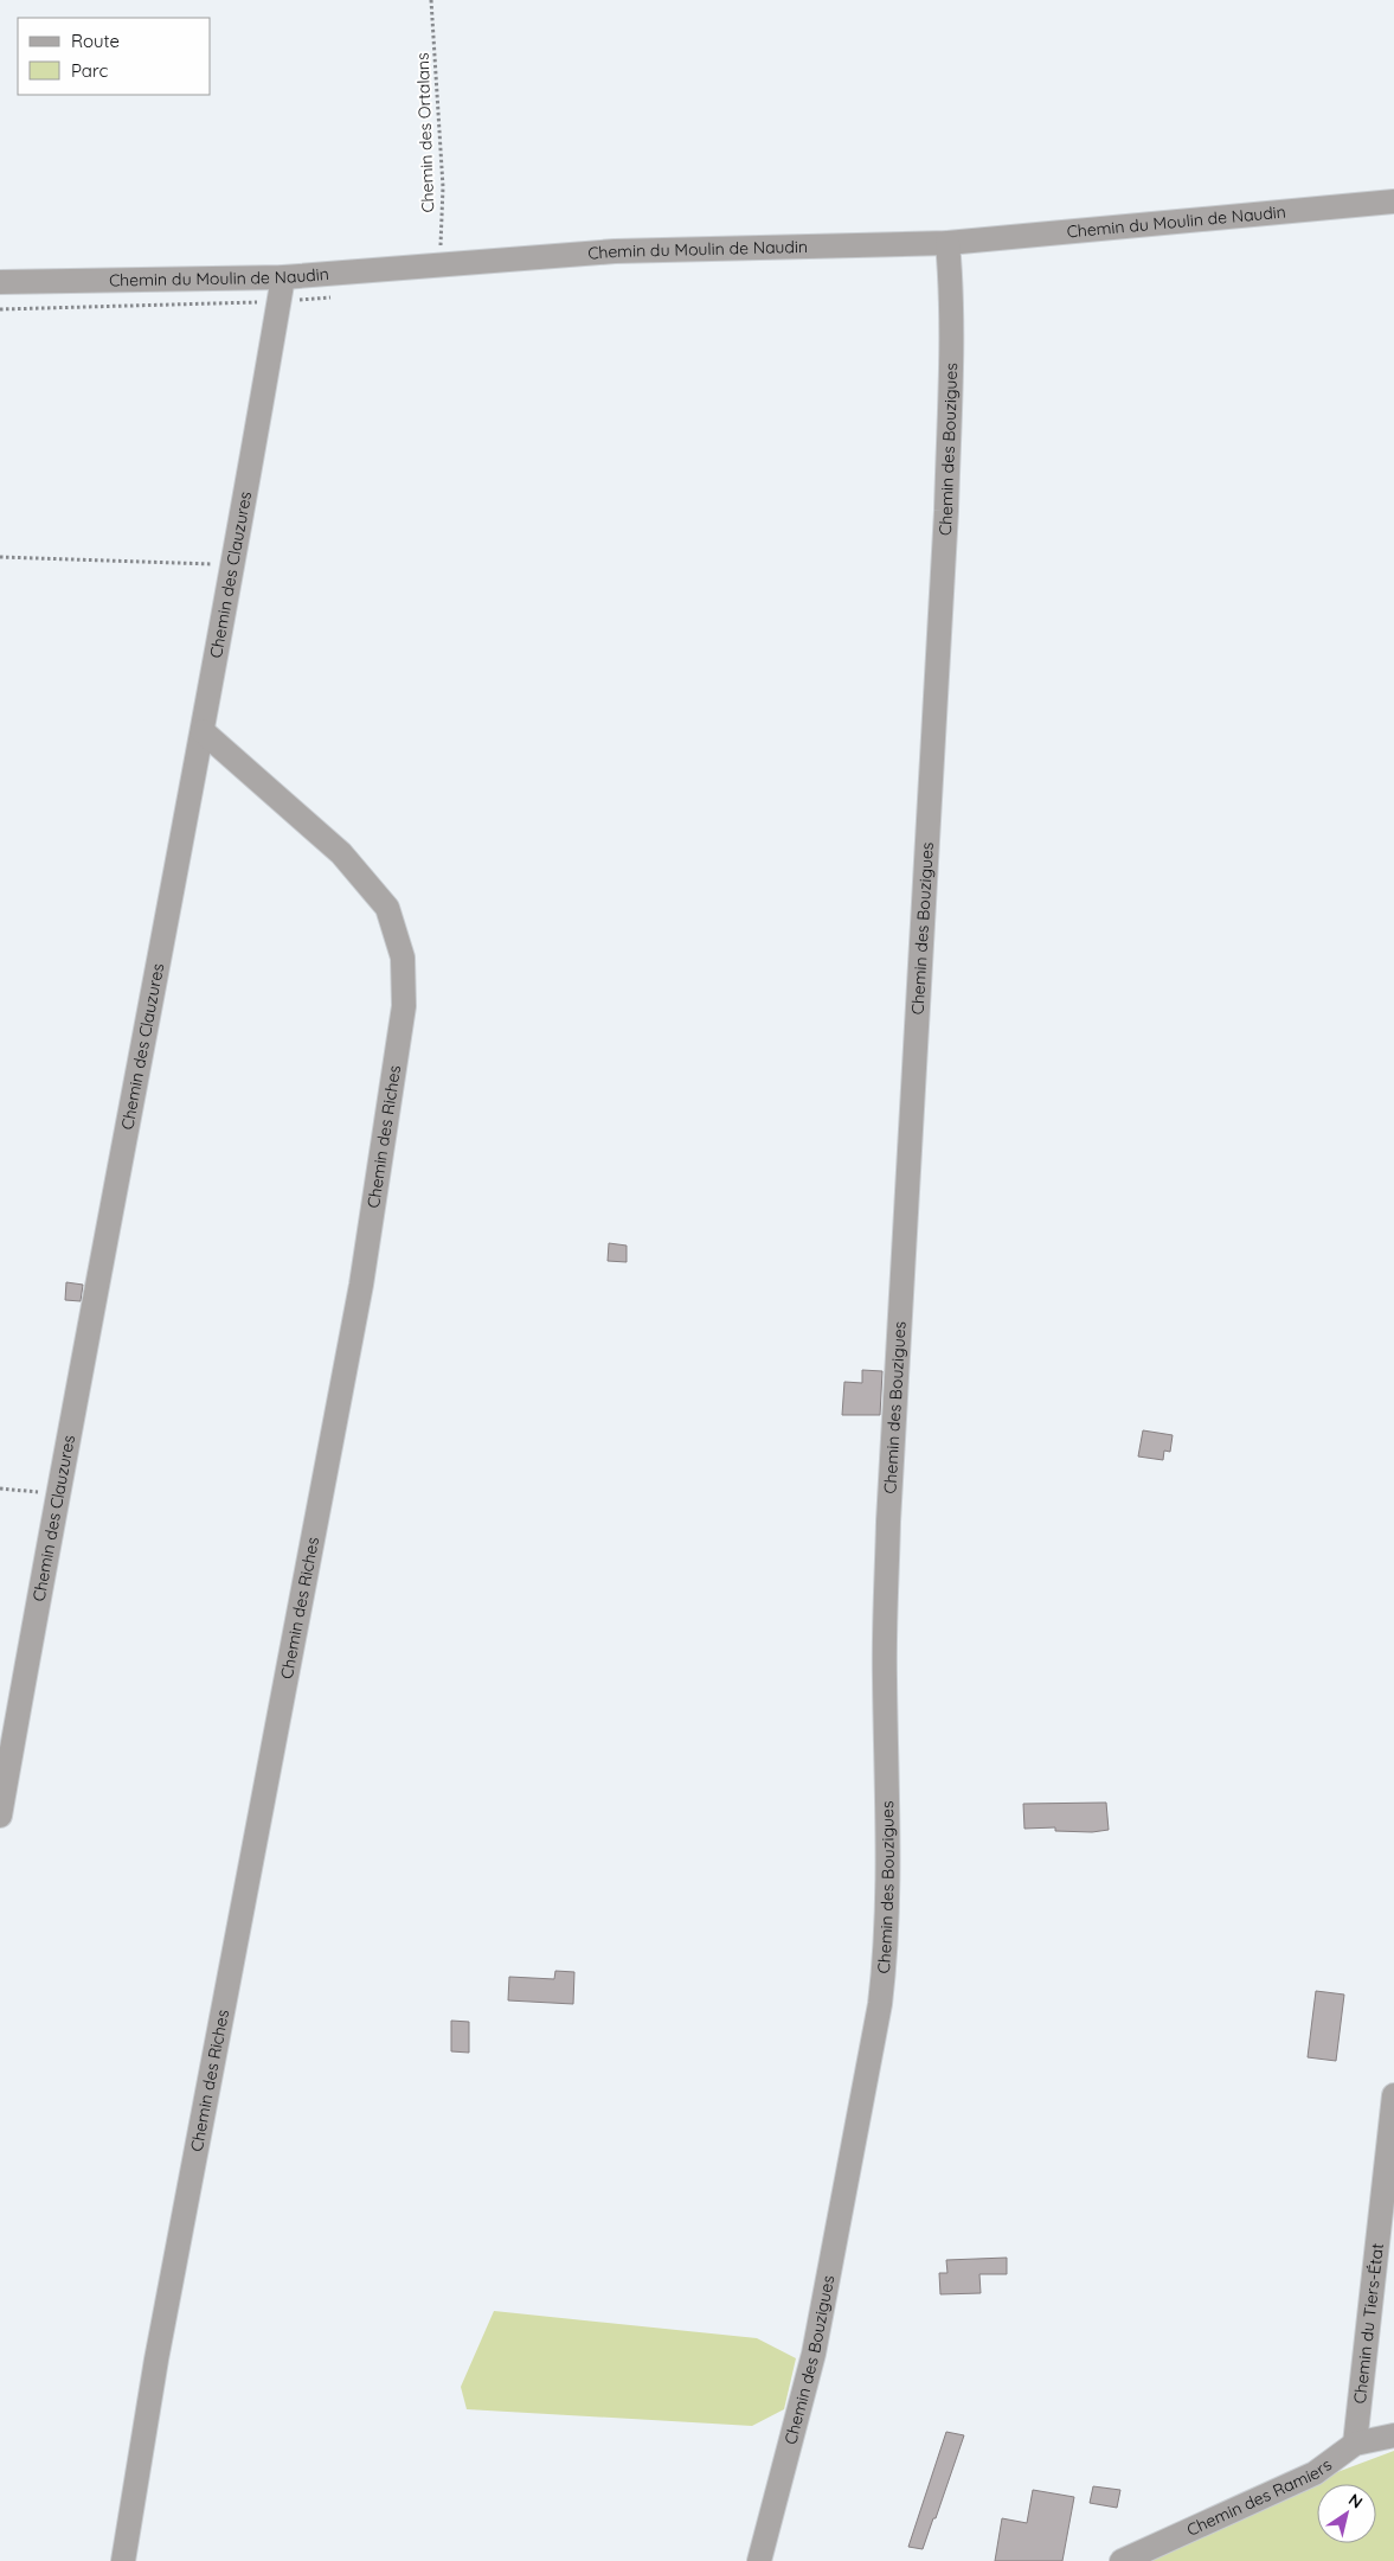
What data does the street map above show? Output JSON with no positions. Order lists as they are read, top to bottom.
{
  "streets": {
    "street": [
      "Chemin du Moulin de Naudin",
      "Chemin des Bouzigues",
      "Chemin des Clauzures",
      "Chemin des Riches",
      "Chemin du Tiers-État",
      "Chemin des Ramiers"
    ],
    "path": ["Chemin des Ortalans"]
  },
  "crossings": [
    ["Chemin des Ortalans", "Chemin du Moulin de Naudin"],
    ["Chemin du Moulin de Naudin", "Chemin des Bouzigues"],
    ["Chemin du Moulin de Naudin", "Chemin des Clauzures"],
    ["Chemin des Clauzures", "Chemin des Riches"],
    ["Chemin du Tiers-État", "Chemin des Ramiers"]
  ],
  "legend": ["Route", "Parc"],
  "north": "top right"
}
